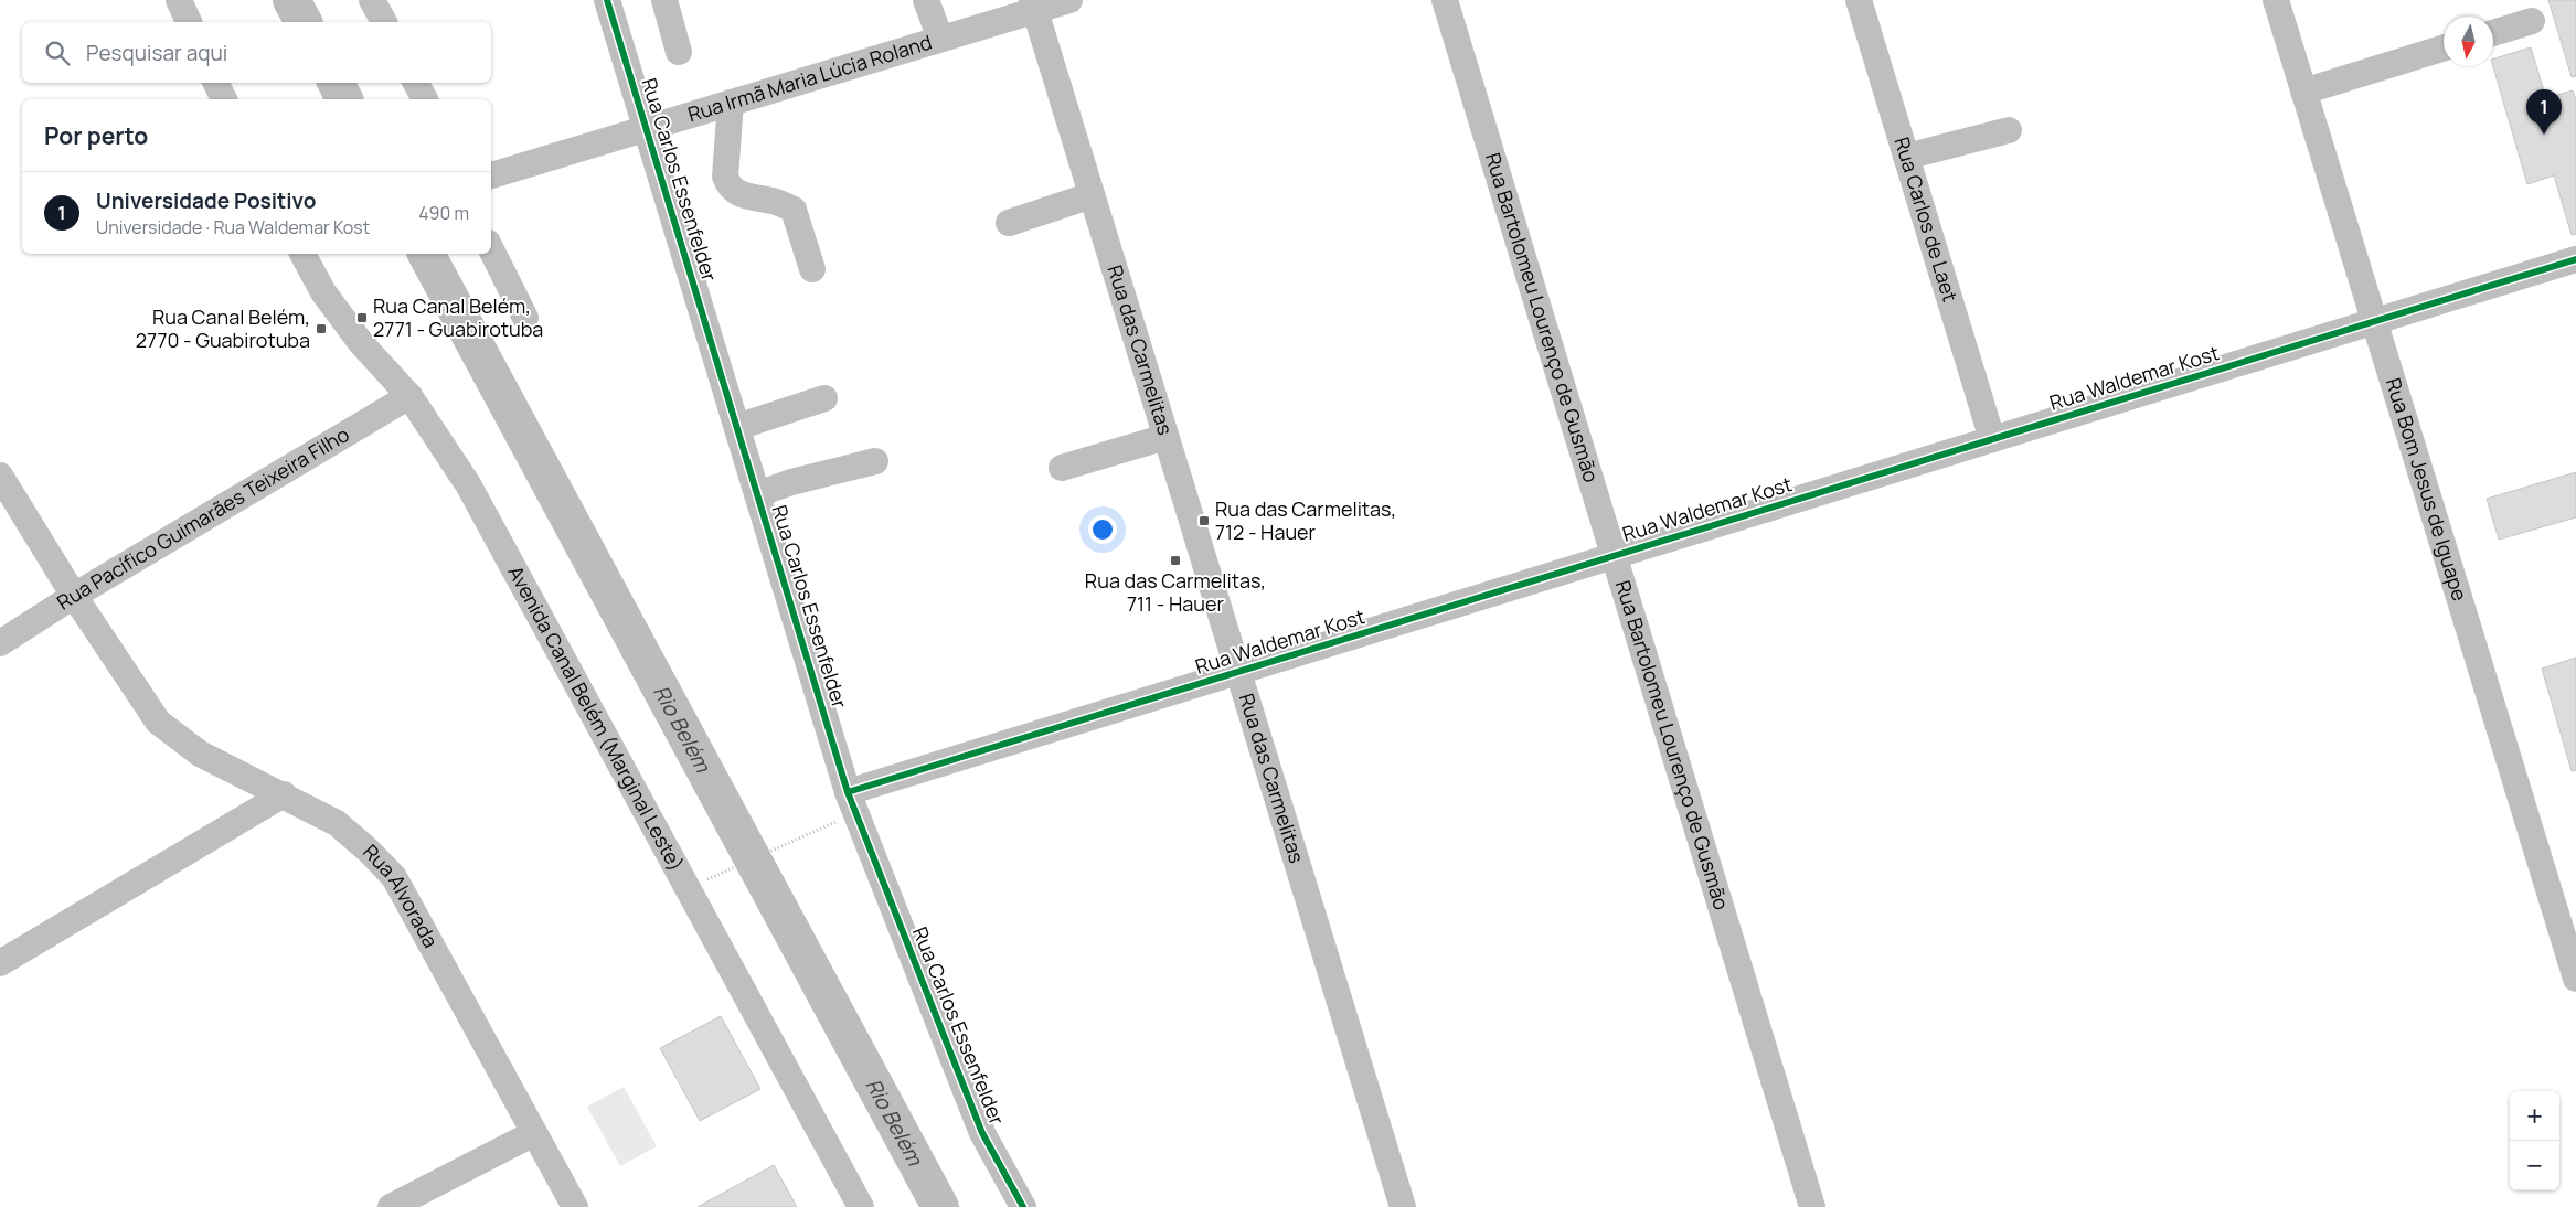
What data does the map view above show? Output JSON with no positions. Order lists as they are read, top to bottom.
{
  "streets": {
    "street": [
      "Rua Irmã Maria Lúcia Roland",
      "Rua Carlos Essenfelder",
      "Rua Carlos de Laet",
      "Rua Bartolomeu Lourenço de Gusmão",
      "Rua das Carmelitas",
      "Rua Waldemar Kost",
      "Rua Bom Jesus de Iguape",
      "Rua Pacífico Guimarães Teixeira Filho",
      "Avenida Canal Belém (Marginal Leste)",
      "Rua Alvorada"
    ]
  },
  "crossings": [
    ["Rua Irmã Maria Lúcia Roland", "Rua Carlos Essenfelder"],
    ["Rua Irmã Maria Lúcia Roland", "Rua das Carmelitas"],
    ["Rua Carlos Essenfelder", "Rua Waldemar Kost"],
    ["Rua Carlos de Laet", "Rua Waldemar Kost"],
    ["Rua Bartolomeu Lourenço de Gusmão", "Rua Waldemar Kost"],
    ["Rua das Carmelitas", "Rua Waldemar Kost"],
    ["Rua Waldemar Kost", "Rua Bom Jesus de Iguape"],
    ["Rua Pacífico Guimarães Teixeira Filho", "Avenida Canal Belém (Marginal Leste)"],
    ["Rua Pacífico Guimarães Teixeira Filho", "Rua Alvorada"]
  ],
  "water": ["Rio Belém"],
  "places": {
    "transit": [
      "Rua Canal Belém, 2771 - Guabirotuba",
      "Rua Canal Belém, 2770 - Guabirotuba",
      "Rua das Carmelitas, 712 - Hauer",
      "Rua das Carmelitas, 711 - Hauer"
    ]
  },
  "north": "bottom",
  "page": {
    "search": "Pesquisar aqui",
    "pins": "1",
    "heading": "Por perto",
    "list": [
      {
        "mark": "1",
        "name": "Universidade Positivo",
        "note": "Universidade · Rua Waldemar Kost",
        "value": "490 m"
      }
    ],
    "map_buttons": ["+", "−"]
  }
}
